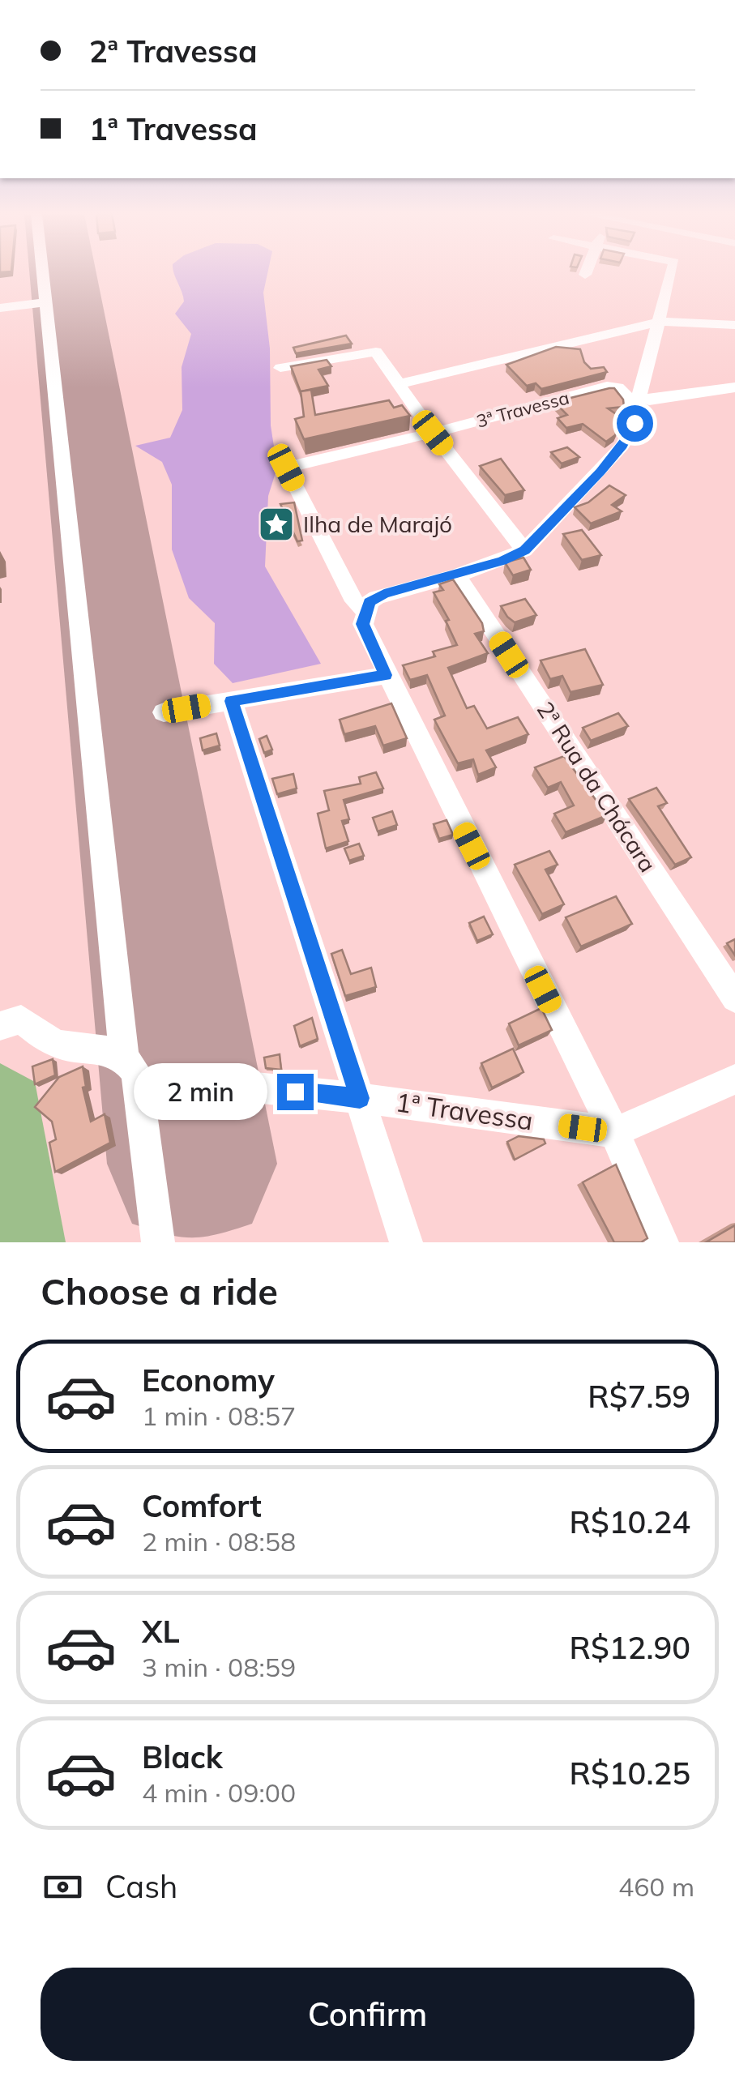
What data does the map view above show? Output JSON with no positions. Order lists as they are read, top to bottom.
{
  "streets": {
    "street": ["3ª Travessa", "2ª Rua da Chácara", "1ª Travessa"]
  },
  "places": {
    "place": ["Ilha de Marajó"]
  },
  "page": {
    "banner": ["2ª Travessa", "1ª Travessa"],
    "bubble": "2 min",
    "heading": "Choose a ride",
    "list": [
      {
        "name": "Economy",
        "note": "1 min · 08:57",
        "value": "R$7.59"
      },
      {
        "name": "Comfort",
        "note": "2 min · 08:58",
        "value": "R$10.24"
      },
      {
        "name": "XL",
        "note": "3 min · 08:59",
        "value": "R$12.90"
      },
      {
        "name": "Black",
        "note": "4 min · 09:00",
        "value": "R$10.25"
      }
    ],
    "pay": ["Cash", "460 m"],
    "buttons": "Confirm"
  }
}
